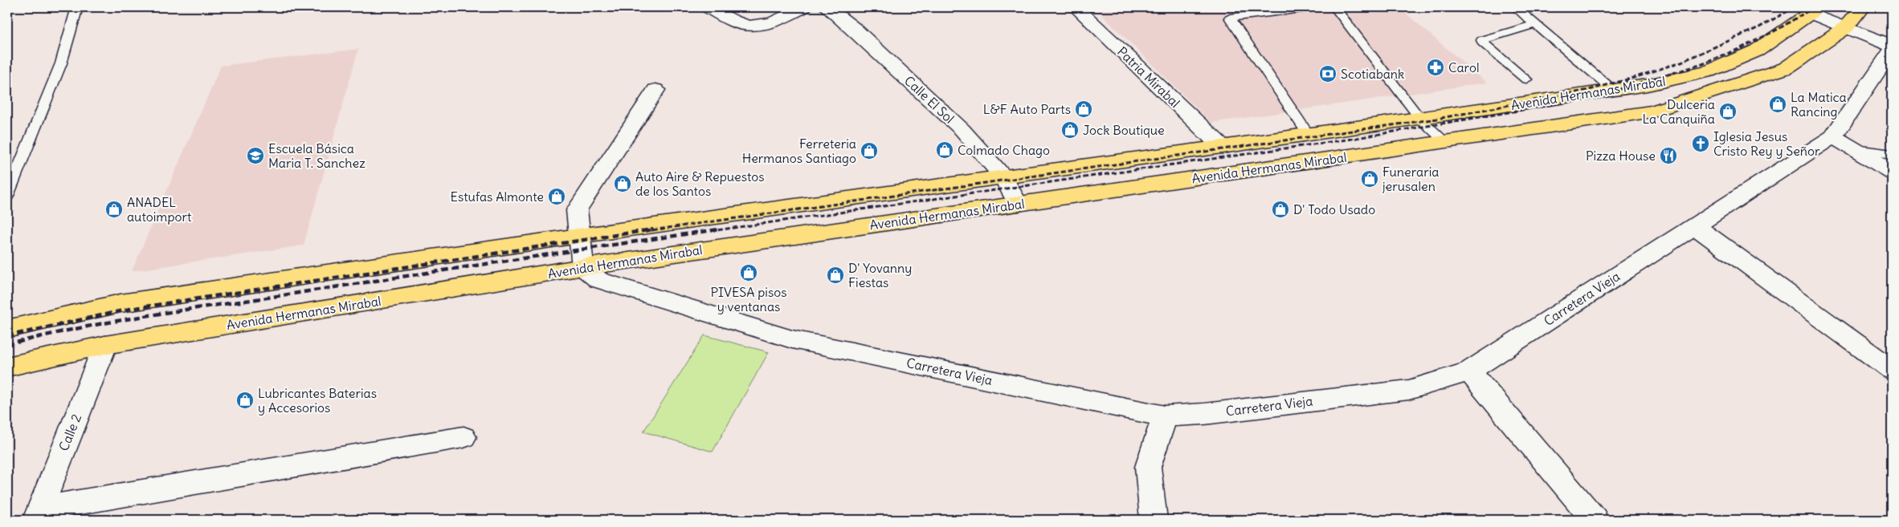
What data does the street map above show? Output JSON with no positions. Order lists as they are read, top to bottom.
{
  "streets": {
    "main road": ["Avenida Hermanas Mirabal"],
    "street": [
      "Patria Mirabal",
      "Calle El Sol",
      "Carretera Vieja",
      "Calle 2"
    ]
  },
  "crossings": [
    ["Patria Mirabal", "Avenida Hermanas Mirabal"],
    ["Avenida Hermanas Mirabal", "Calle El Sol"],
    ["Avenida Hermanas Mirabal", "Carretera Vieja"],
    ["Avenida Hermanas Mirabal", "Calle 2"]
  ],
  "places": {
    "pharmacy": ["Carol"],
    "bank": ["Scotiabank"],
    "shop": [
      "La Matica Rancing",
      "L&F Auto Parts",
      "Dulceria La Canquiña",
      "Jock Boutique",
      "Colmado Chago",
      "Ferreteria Hermanos Santiago",
      "Funeraria jerusalen",
      "Auto Aire & Repuestos de los Santos",
      "Estufas Almonte",
      "ANADEL autoimport",
      "D' Todo Usado",
      "PIVESA pisos y ventanas",
      "D' Yovanny Fiestas",
      "Lubricantes Baterias y Accesorios"
    ],
    "church": ["Iglesia Jesus Cristo Rey y Señor"],
    "school or university": ["Escuela Básica Maria T. Sanchez"],
    "restaurant": ["Pizza House"]
  }
}
